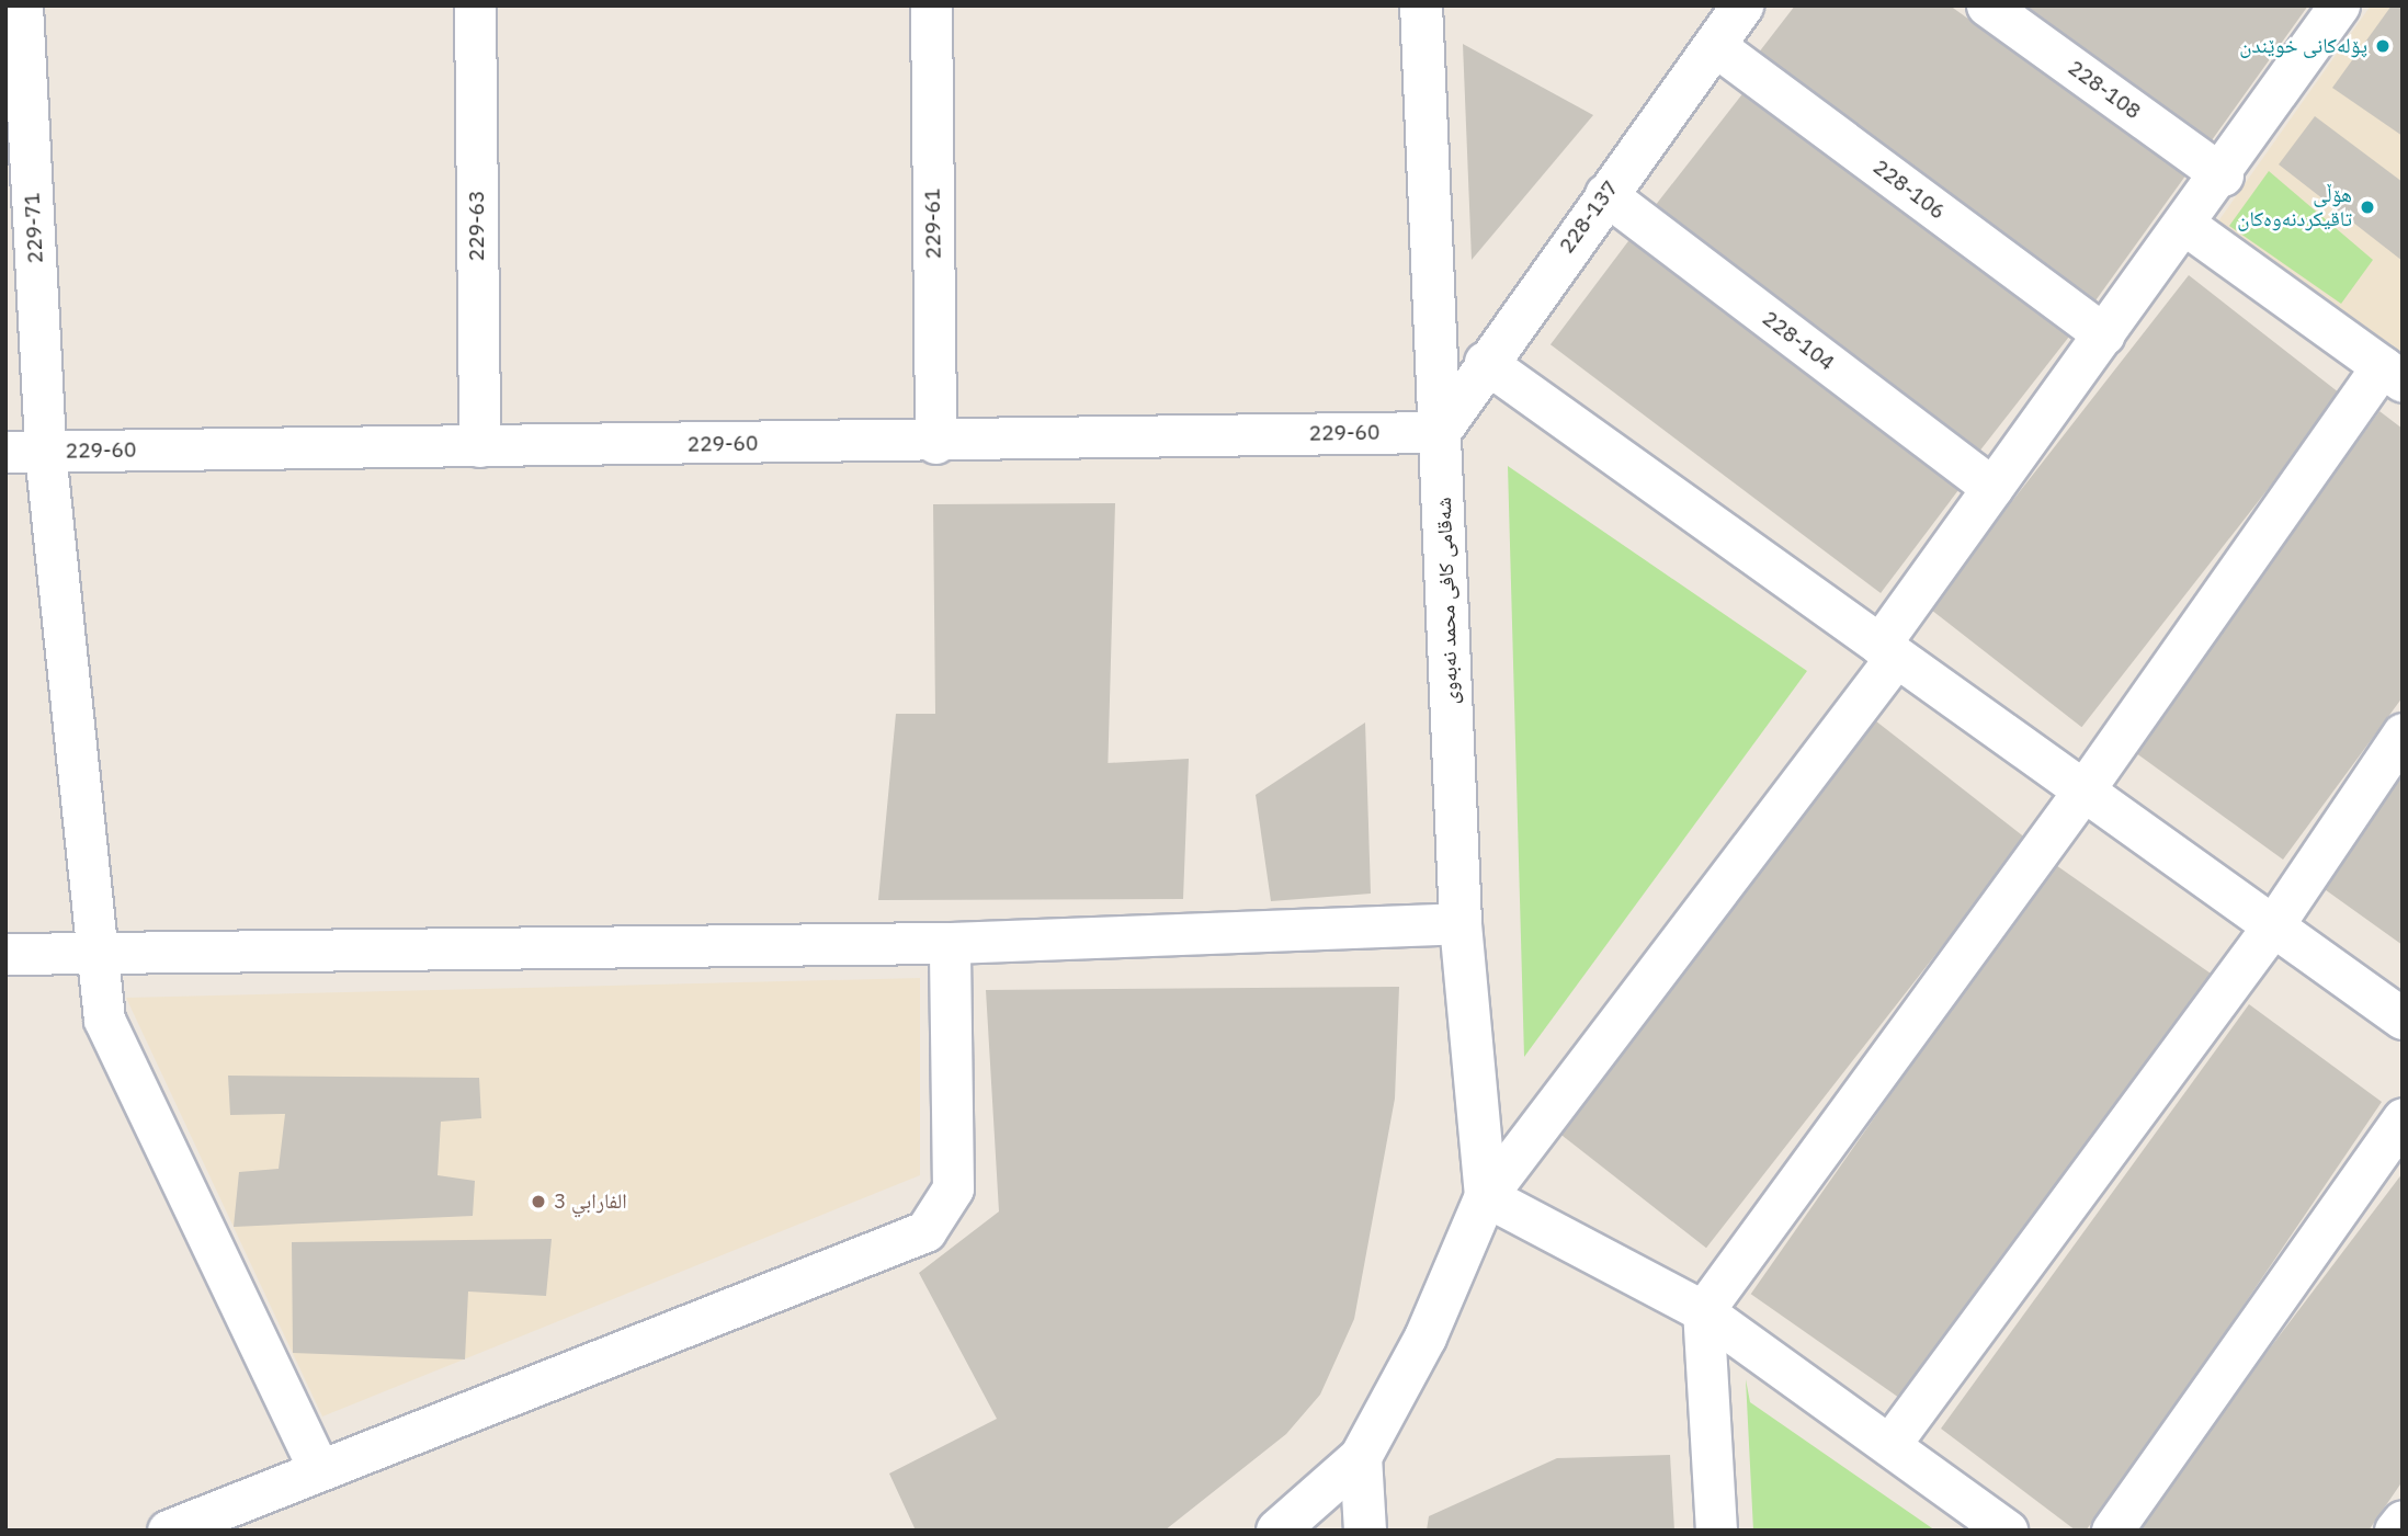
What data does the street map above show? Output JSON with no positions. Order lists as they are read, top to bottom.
{
  "streets": {
    "street": [
      "228-108",
      "228-106",
      "228-137",
      "229-61",
      "229-63",
      "229-71",
      "228-104",
      "229-60",
      "شەقامی کافی محمد نەبەوی"
    ]
  },
  "crossings": [
    ["228-106", "228-137"],
    ["228-137", "228-104"],
    ["228-137", "229-60"],
    ["228-137", "شەقامی کافی محمد نەبەوی"],
    ["229-61", "229-60"],
    ["229-63", "229-60"],
    ["229-71", "229-60"],
    ["229-60", "شەقامی کافی محمد نەبەوی"]
  ],
  "places": ["پۆلەکانی خوێندن", "هۆڵی تاقیکردنەوەکان", "الفارابي 3"]
}
